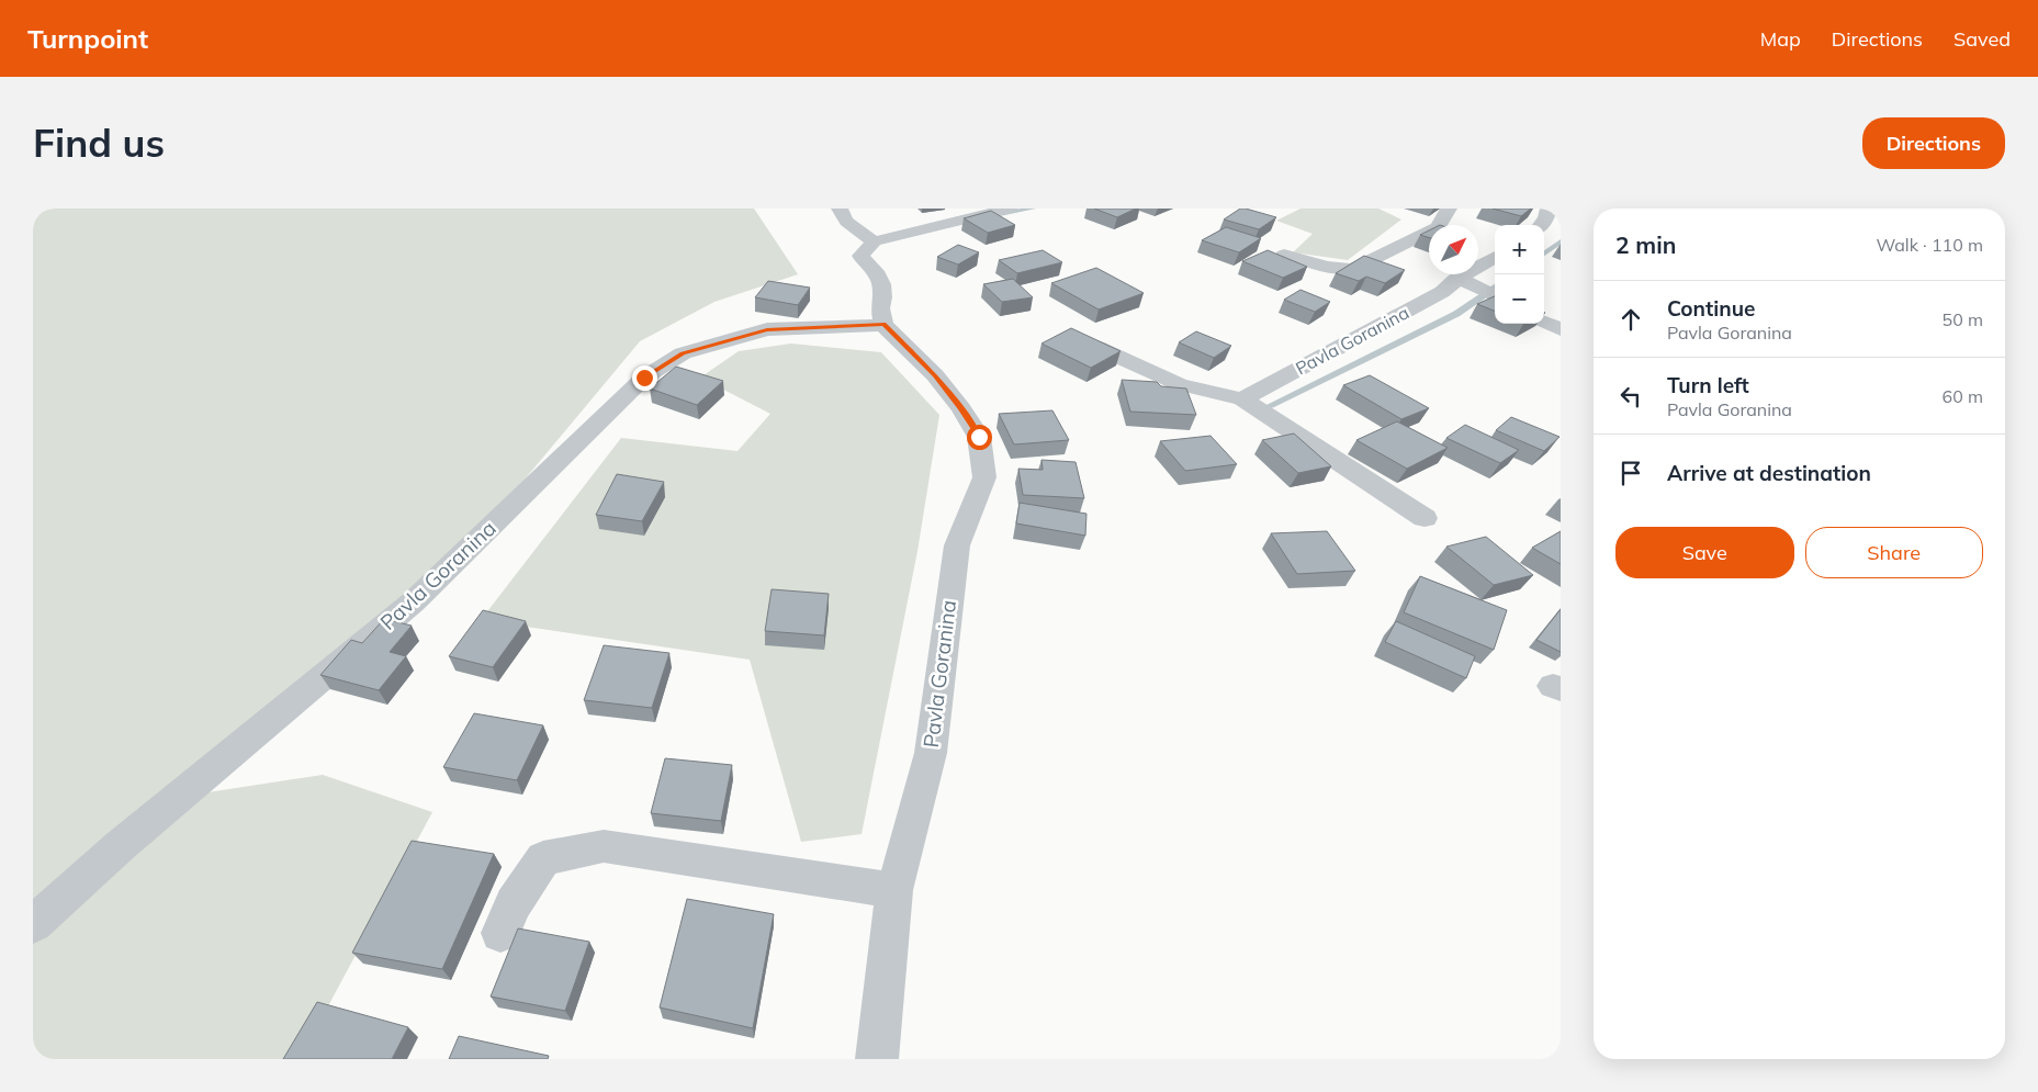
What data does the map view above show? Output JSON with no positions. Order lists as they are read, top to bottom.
{
  "streets": {
    "street": ["Pavla Goranina"]
  },
  "north": "top right",
  "page": {
    "header": "Turnpoint",
    "nav": ["Map", "Directions", "Saved"],
    "buttons": [
      "Directions",
      ["Save", "Share"]
    ],
    "title": "Find us",
    "heading": ["2 min", "Walk · 110 m"],
    "map_buttons": ["+", "−"],
    "list": [
      ["Continue", "Pavla Goranina", "50 m"],
      ["Turn left", "Pavla Goranina", "60 m"],
      "Arrive at destination"
    ]
  }
}
